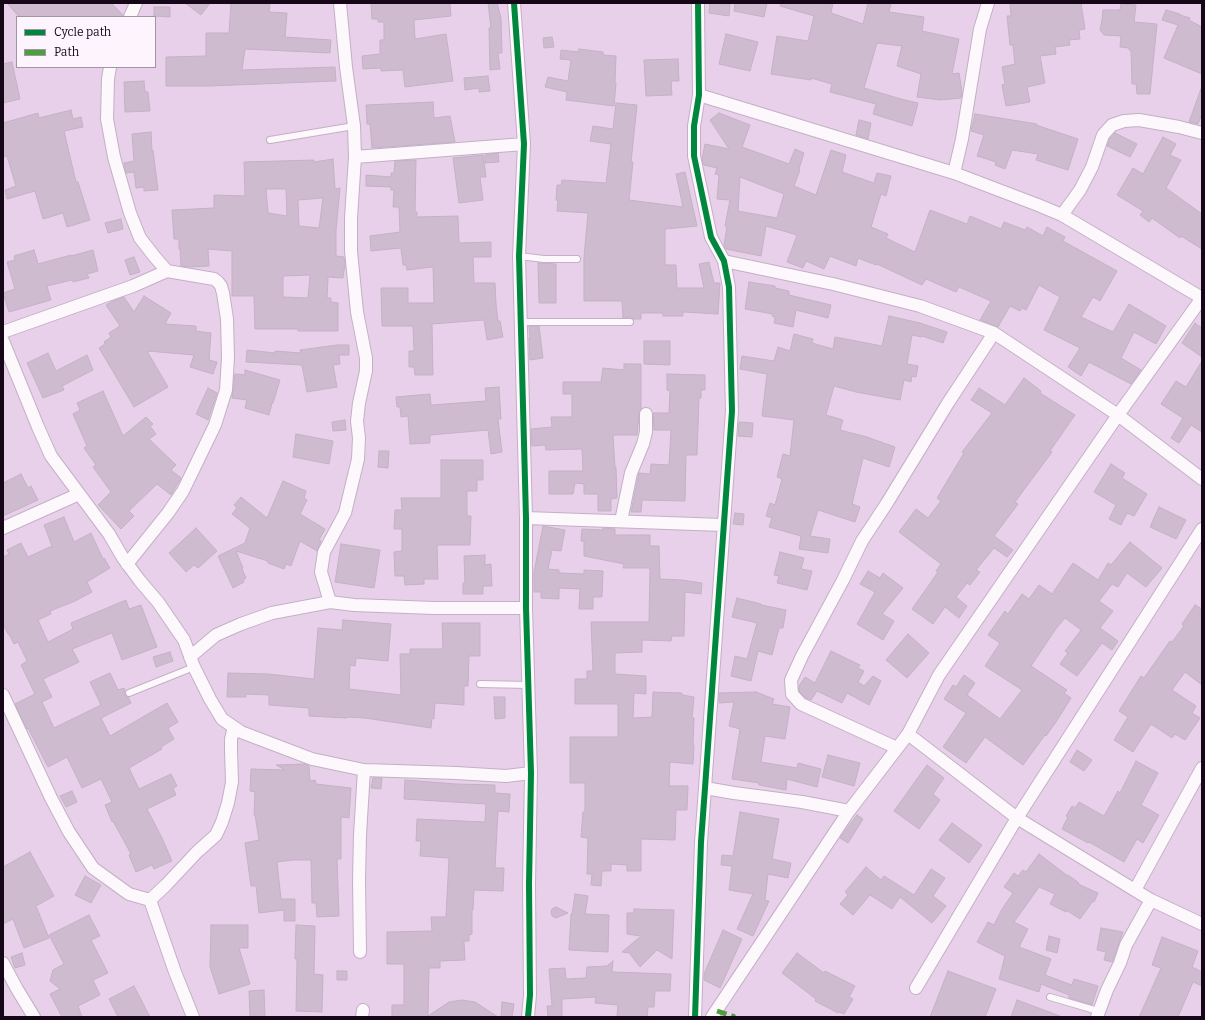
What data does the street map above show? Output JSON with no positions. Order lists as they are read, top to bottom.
{
  "legend": ["Cycle path", "Path"]
}
